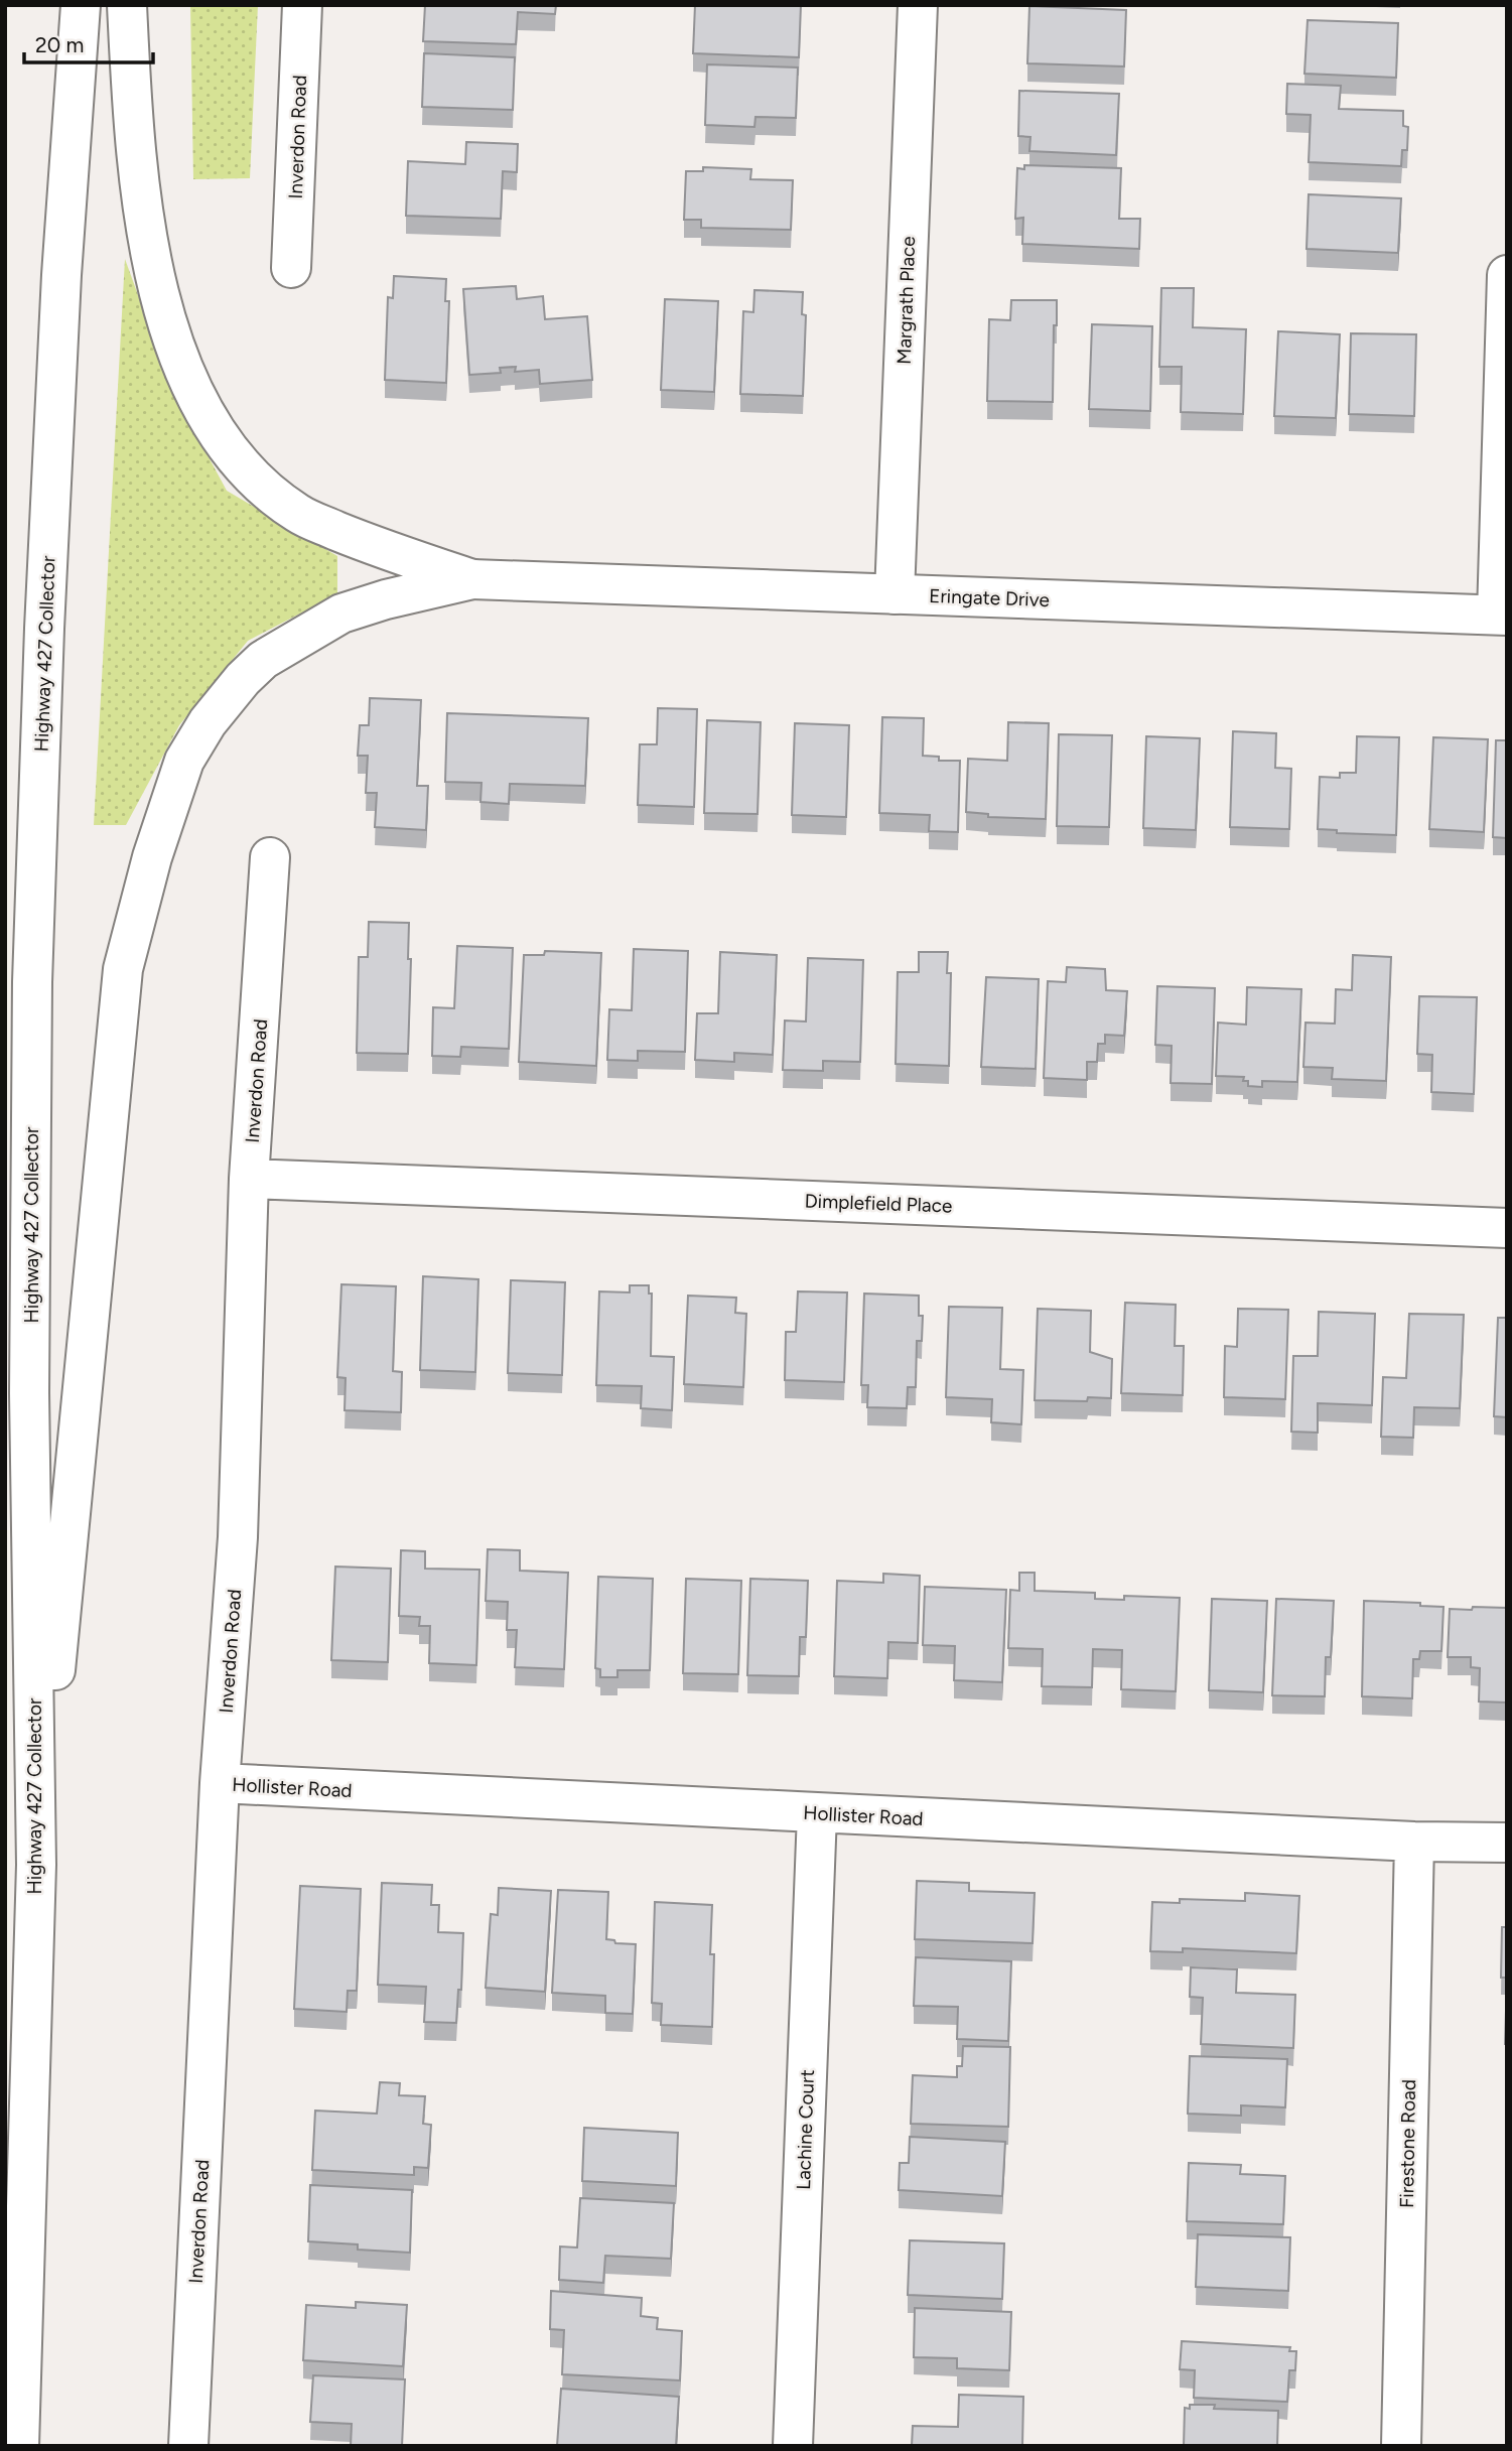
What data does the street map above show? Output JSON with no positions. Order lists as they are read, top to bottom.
{
  "streets": {
    "main road": [
      "Inverdon Road",
      "Margrath Place",
      "Eringate Drive",
      "Highway 427 Collector",
      "Dimplefield Place",
      "Hollister Road",
      "Lachine Court",
      "Firestone Road"
    ]
  },
  "crossings": [
    ["Inverdon Road", "Dimplefield Place"],
    ["Inverdon Road", "Hollister Road"],
    ["Margrath Place", "Eringate Drive"],
    ["Hollister Road", "Lachine Court"],
    ["Hollister Road", "Firestone Road"]
  ],
  "scale_bar": "20 m"
}
